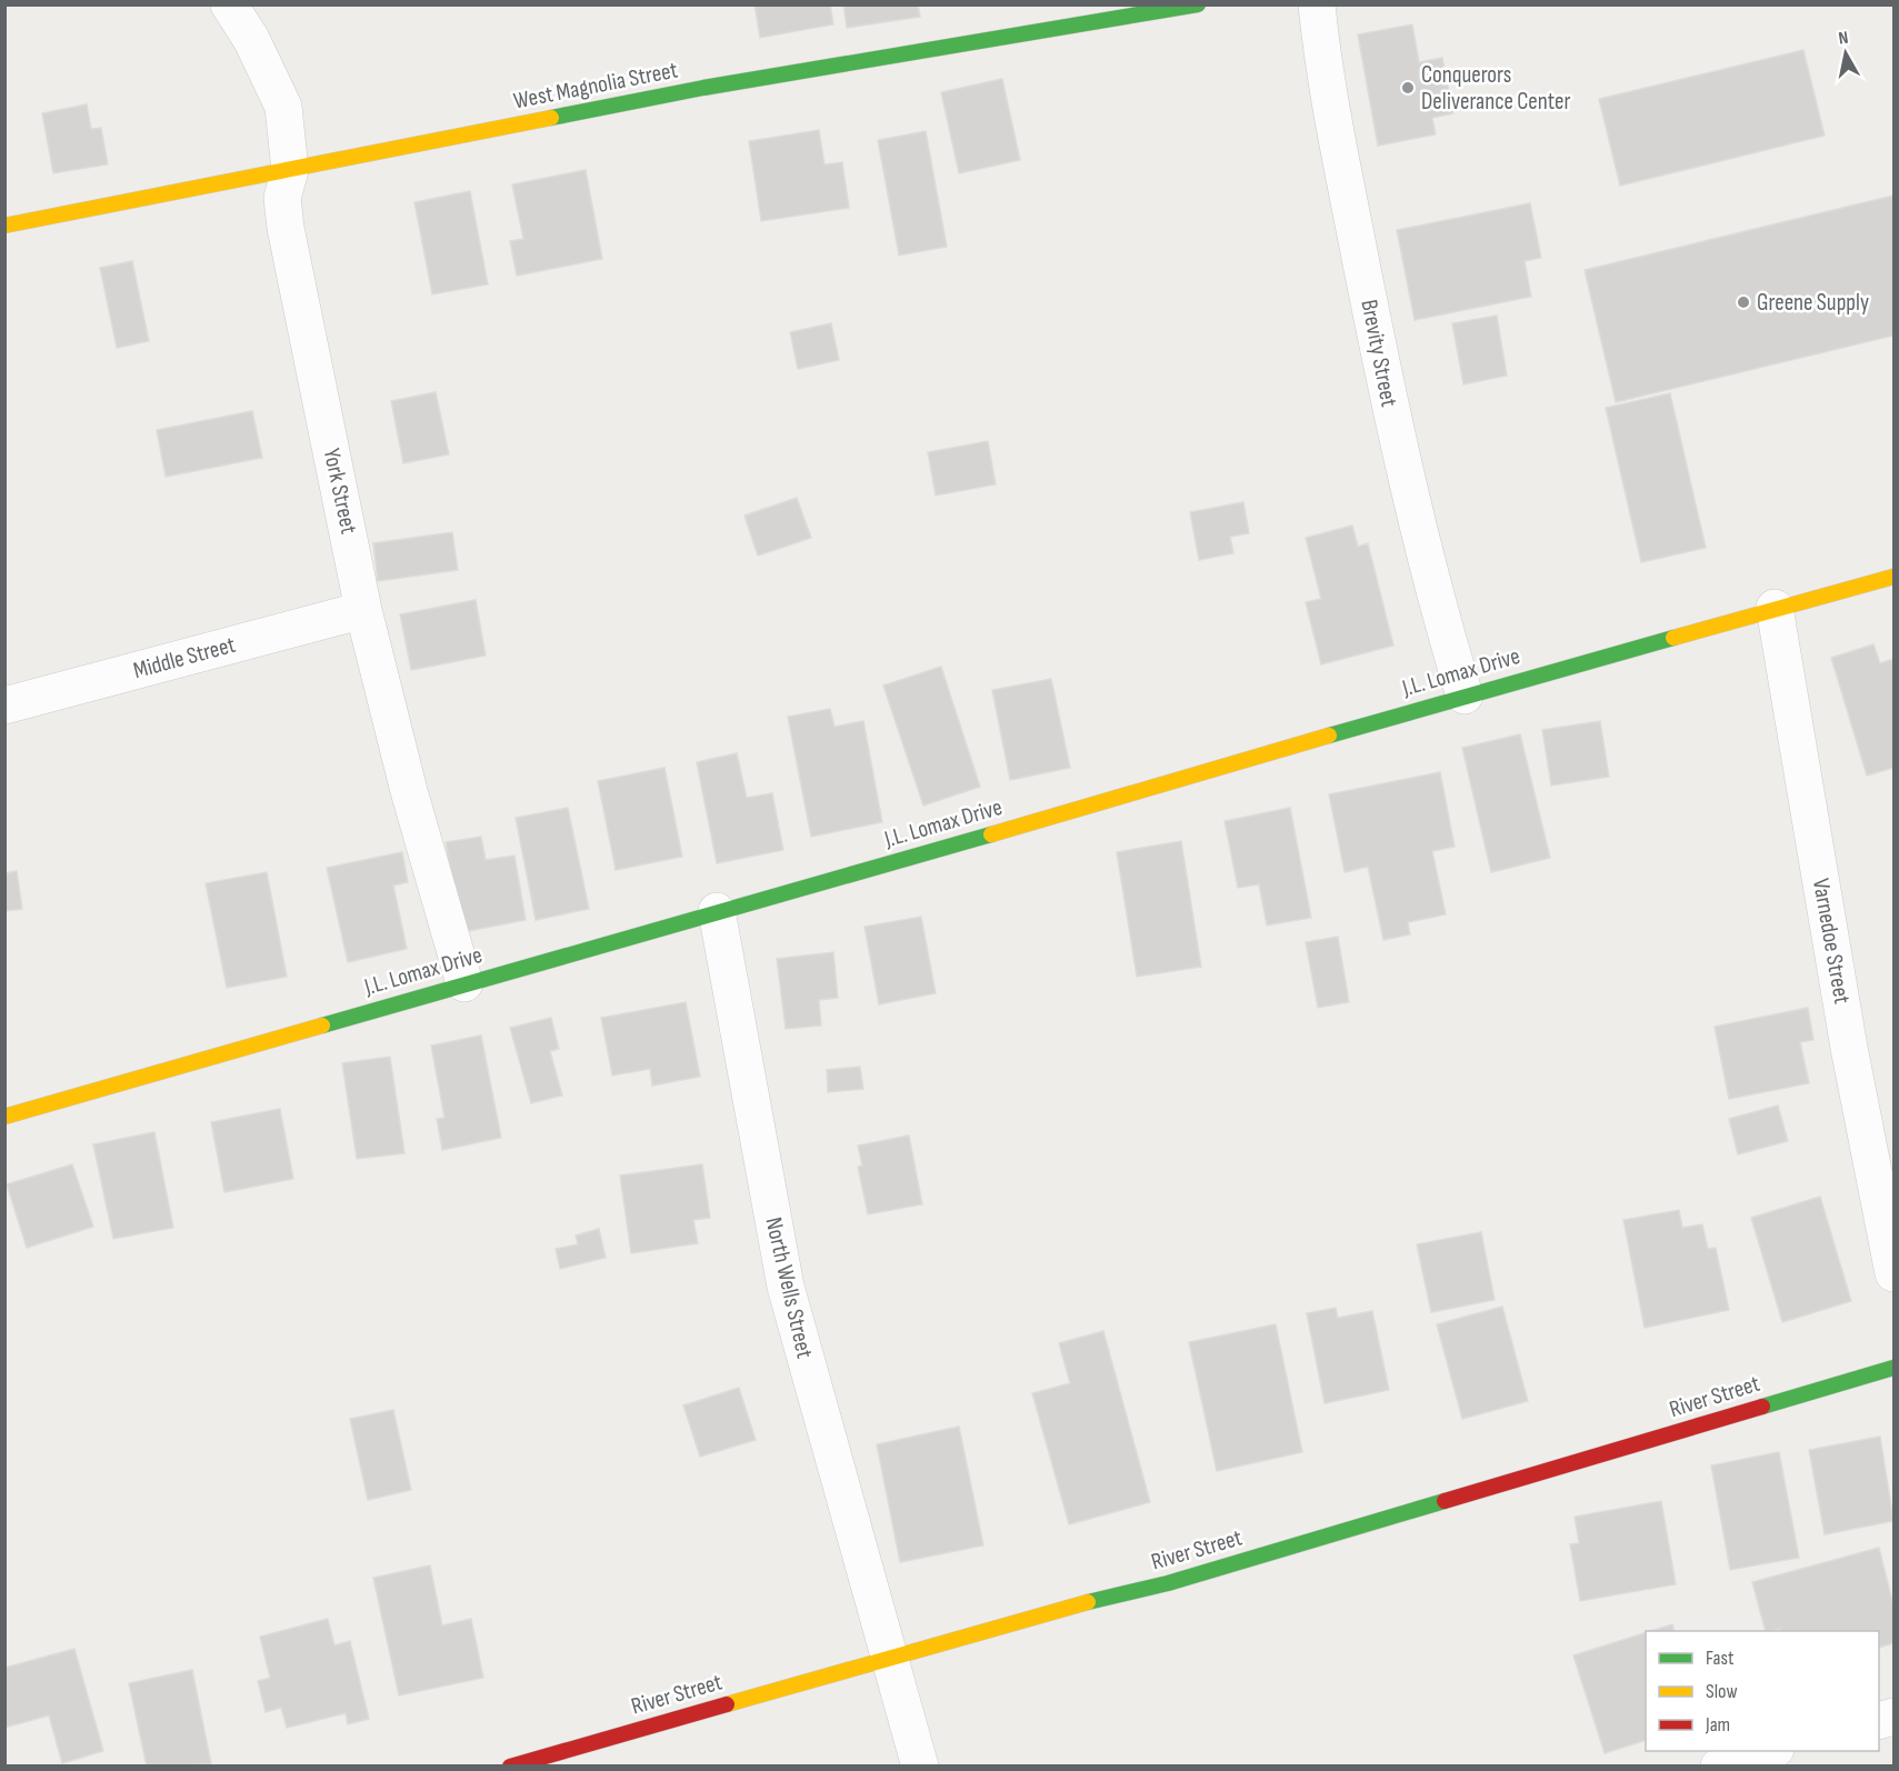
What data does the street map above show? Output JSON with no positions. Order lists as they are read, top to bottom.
{
  "streets": {
    "street": [
      "West Magnolia Street",
      "Brevity Street",
      "York Street",
      "Middle Street",
      "J.L. Lomax Drive",
      "Varnedoe Street",
      "North Wells Street",
      "River Street"
    ]
  },
  "crossings": [
    ["West Magnolia Street", "York Street"],
    ["Brevity Street", "J.L. Lomax Drive"],
    ["York Street", "Middle Street"],
    ["York Street", "J.L. Lomax Drive"],
    ["J.L. Lomax Drive", "Varnedoe Street"],
    ["J.L. Lomax Drive", "North Wells Street"],
    ["North Wells Street", "River Street"]
  ],
  "places": ["Conquerors Deliverance Center", "Greene Supply"],
  "legend": ["Fast", "Slow", "Jam"],
  "north": "top"
}
